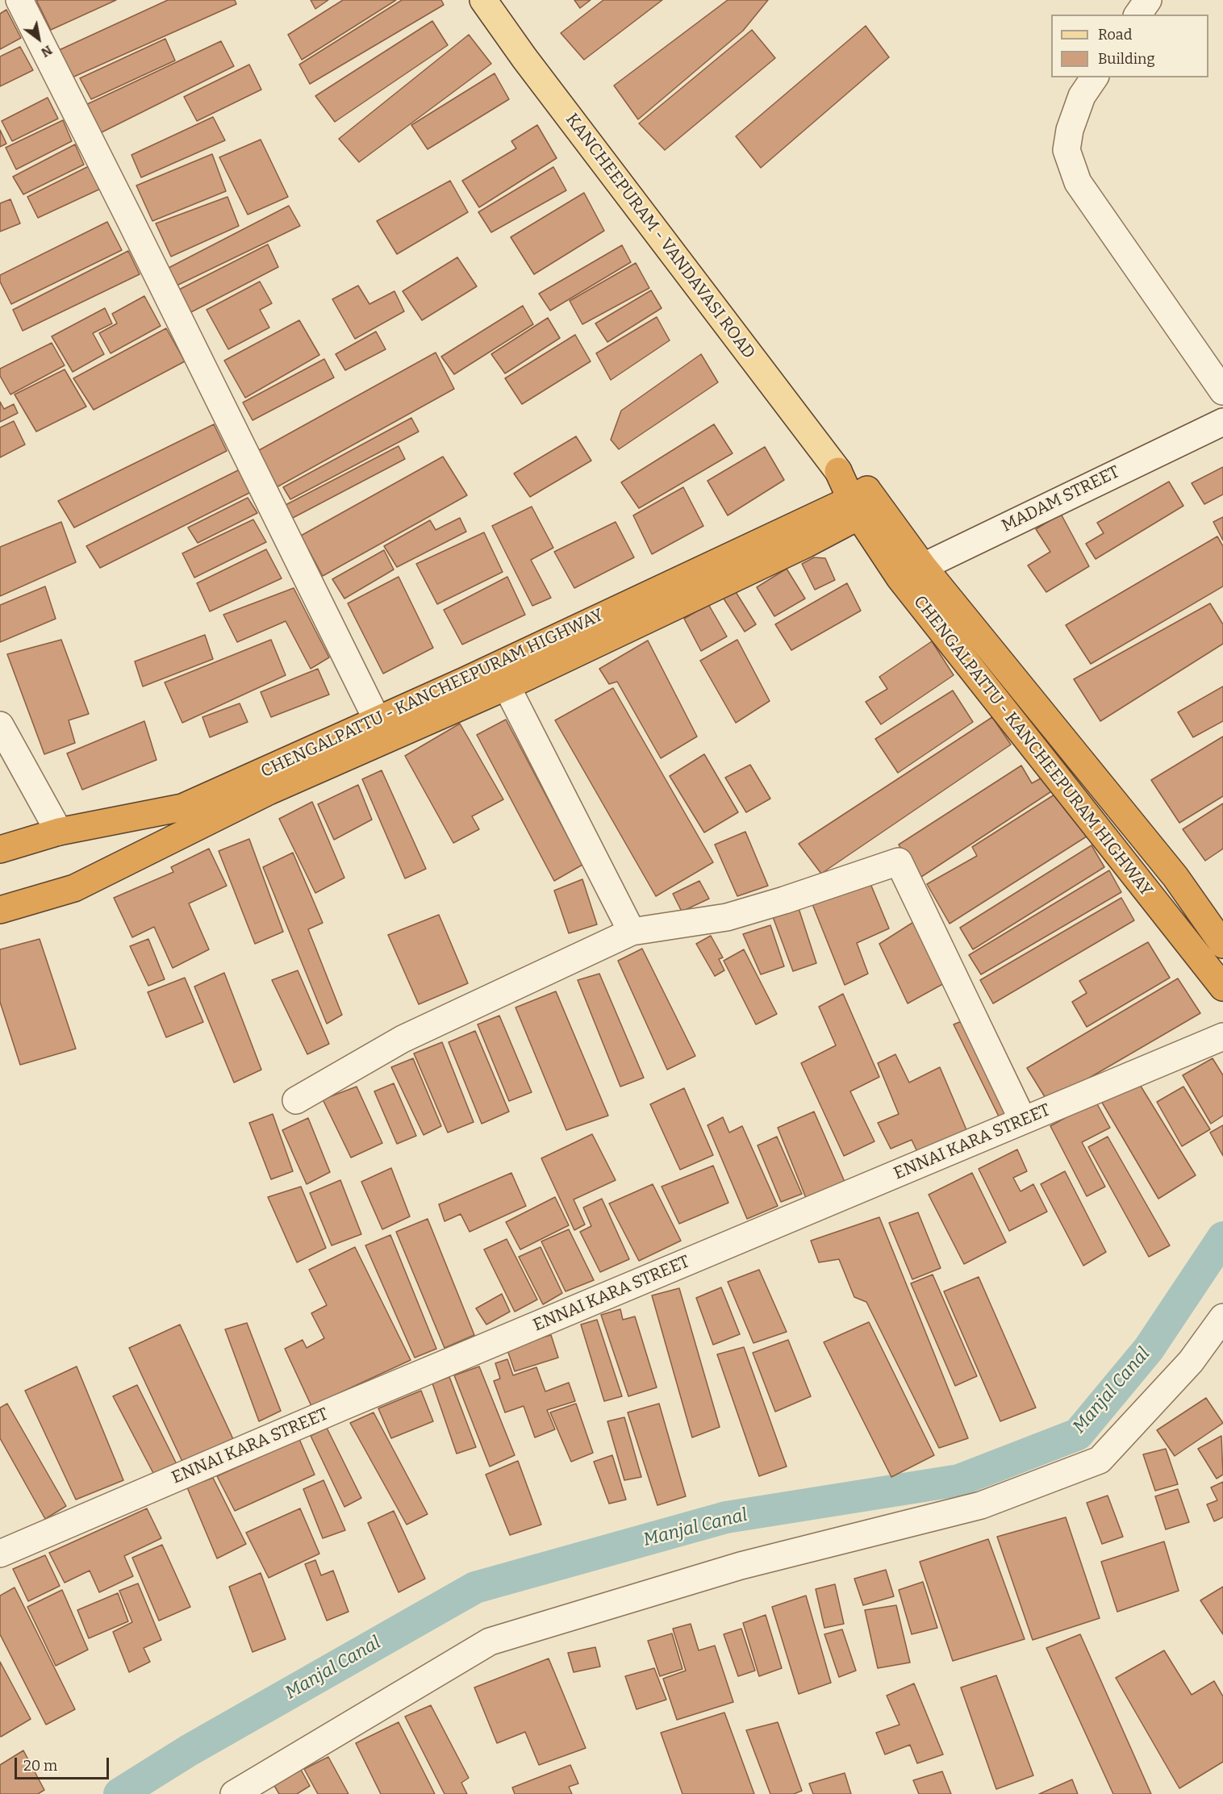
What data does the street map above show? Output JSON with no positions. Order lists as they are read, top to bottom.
{
  "streets": {
    "highway": ["CHENGALPATTU - KANCHEEPURAM HIGHWAY"],
    "main road": ["KANCHEEPURAM - VANDAVASI ROAD"],
    "street": ["MADAM STREET", "ENNAI KARA STREET"]
  },
  "crossings": [
    ["MADAM STREET", "CHENGALPATTU - KANCHEEPURAM HIGHWAY"]
  ],
  "water": ["Manjal Canal"],
  "legend": ["Road", "Building"],
  "scale_bar": "20 m",
  "north": "bottom right"
}
